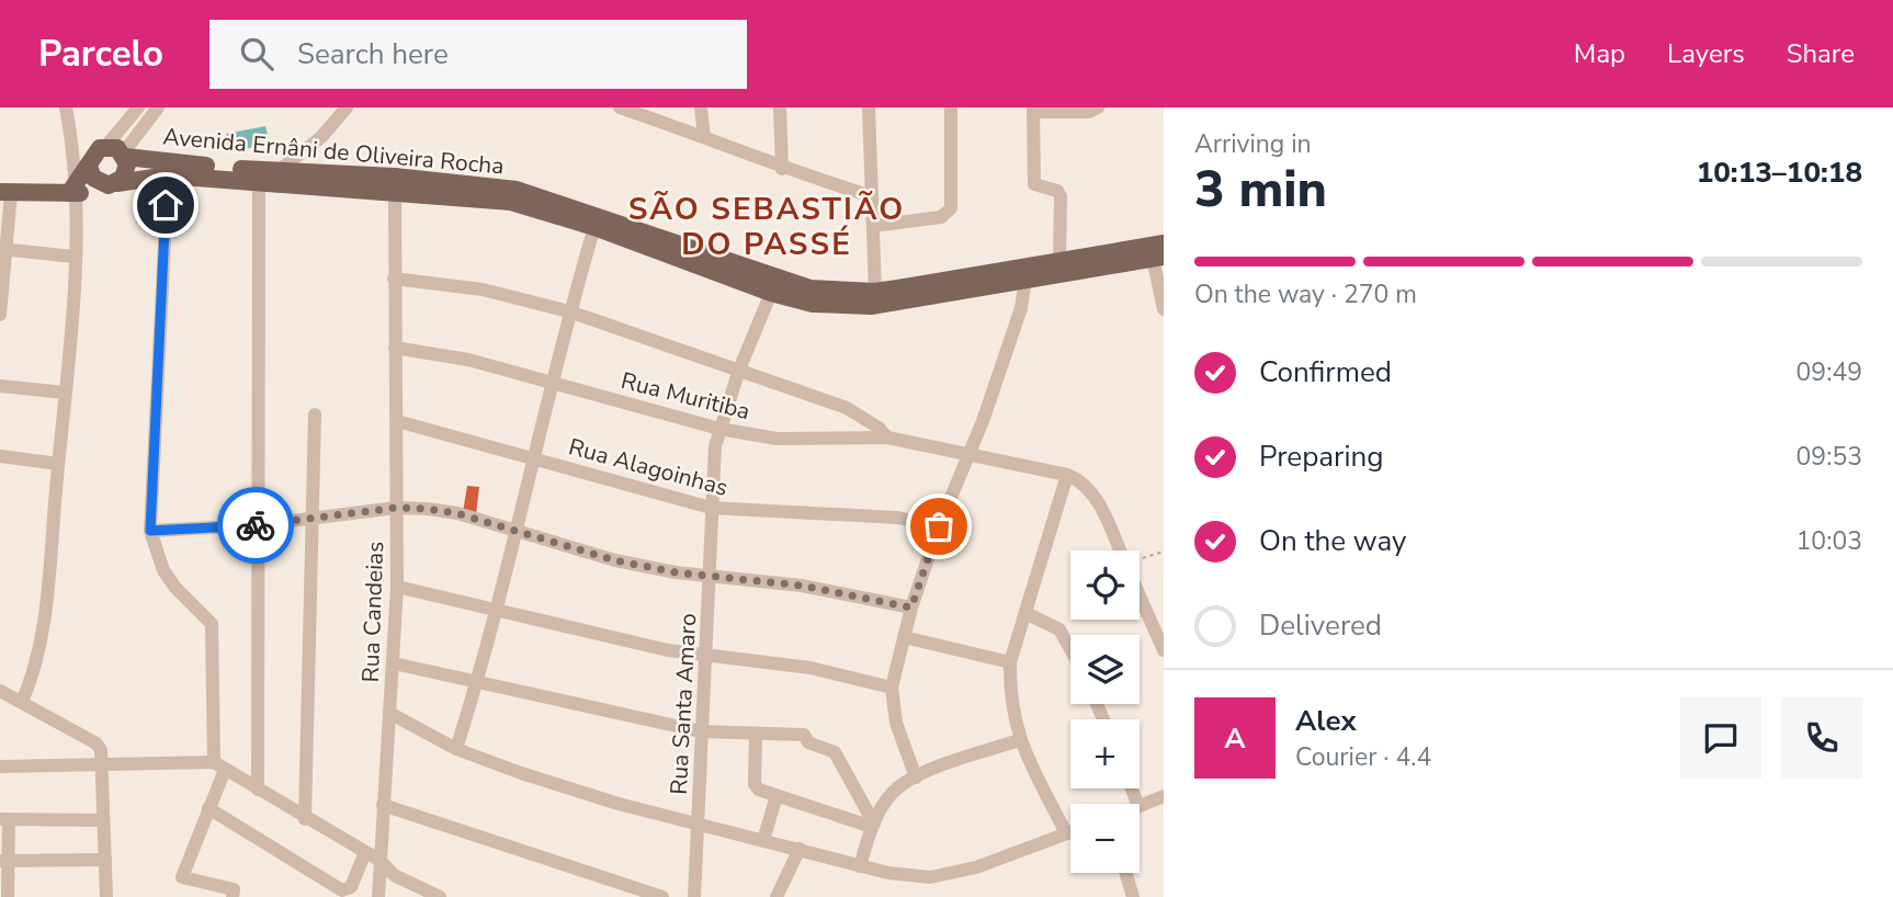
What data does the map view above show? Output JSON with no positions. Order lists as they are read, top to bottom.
{
  "streets": {
    "main road": ["Avenida Ernâni de Oliveira Rocha"],
    "street": [
      "Rua Muritiba",
      "Rua Alagoinhas",
      "Rua Candeias",
      "Rua Santa Amaro"
    ]
  },
  "crossings": [
    ["Avenida Ernâni de Oliveira Rocha", "Rua Candeias"],
    ["Avenida Ernâni de Oliveira Rocha", "Rua Santa Amaro"],
    ["Rua Muritiba", "Rua Candeias"],
    ["Rua Muritiba", "Rua Santa Amaro"],
    ["Rua Alagoinhas", "Rua Candeias"],
    ["Rua Alagoinhas", "Rua Santa Amaro"]
  ],
  "districts": ["SÃO SEBASTIÃO DO PASSÉ"],
  "page": {
    "header": "Parcelo",
    "search": "Search here",
    "nav": ["Map", "Layers", "Share"],
    "heading": ["3 min", "Arriving in", "10:13–10:18"],
    "panel": ["Alex", "Courier · 4.4"],
    "bar": "On the way · 270 m",
    "list": [
      ["Confirmed", "09:49"],
      ["Preparing", "09:53"],
      ["On the way", "10:03"],
      "Delivered"
    ],
    "map_buttons": ["+", "−"],
    "round": "A"
  }
}
